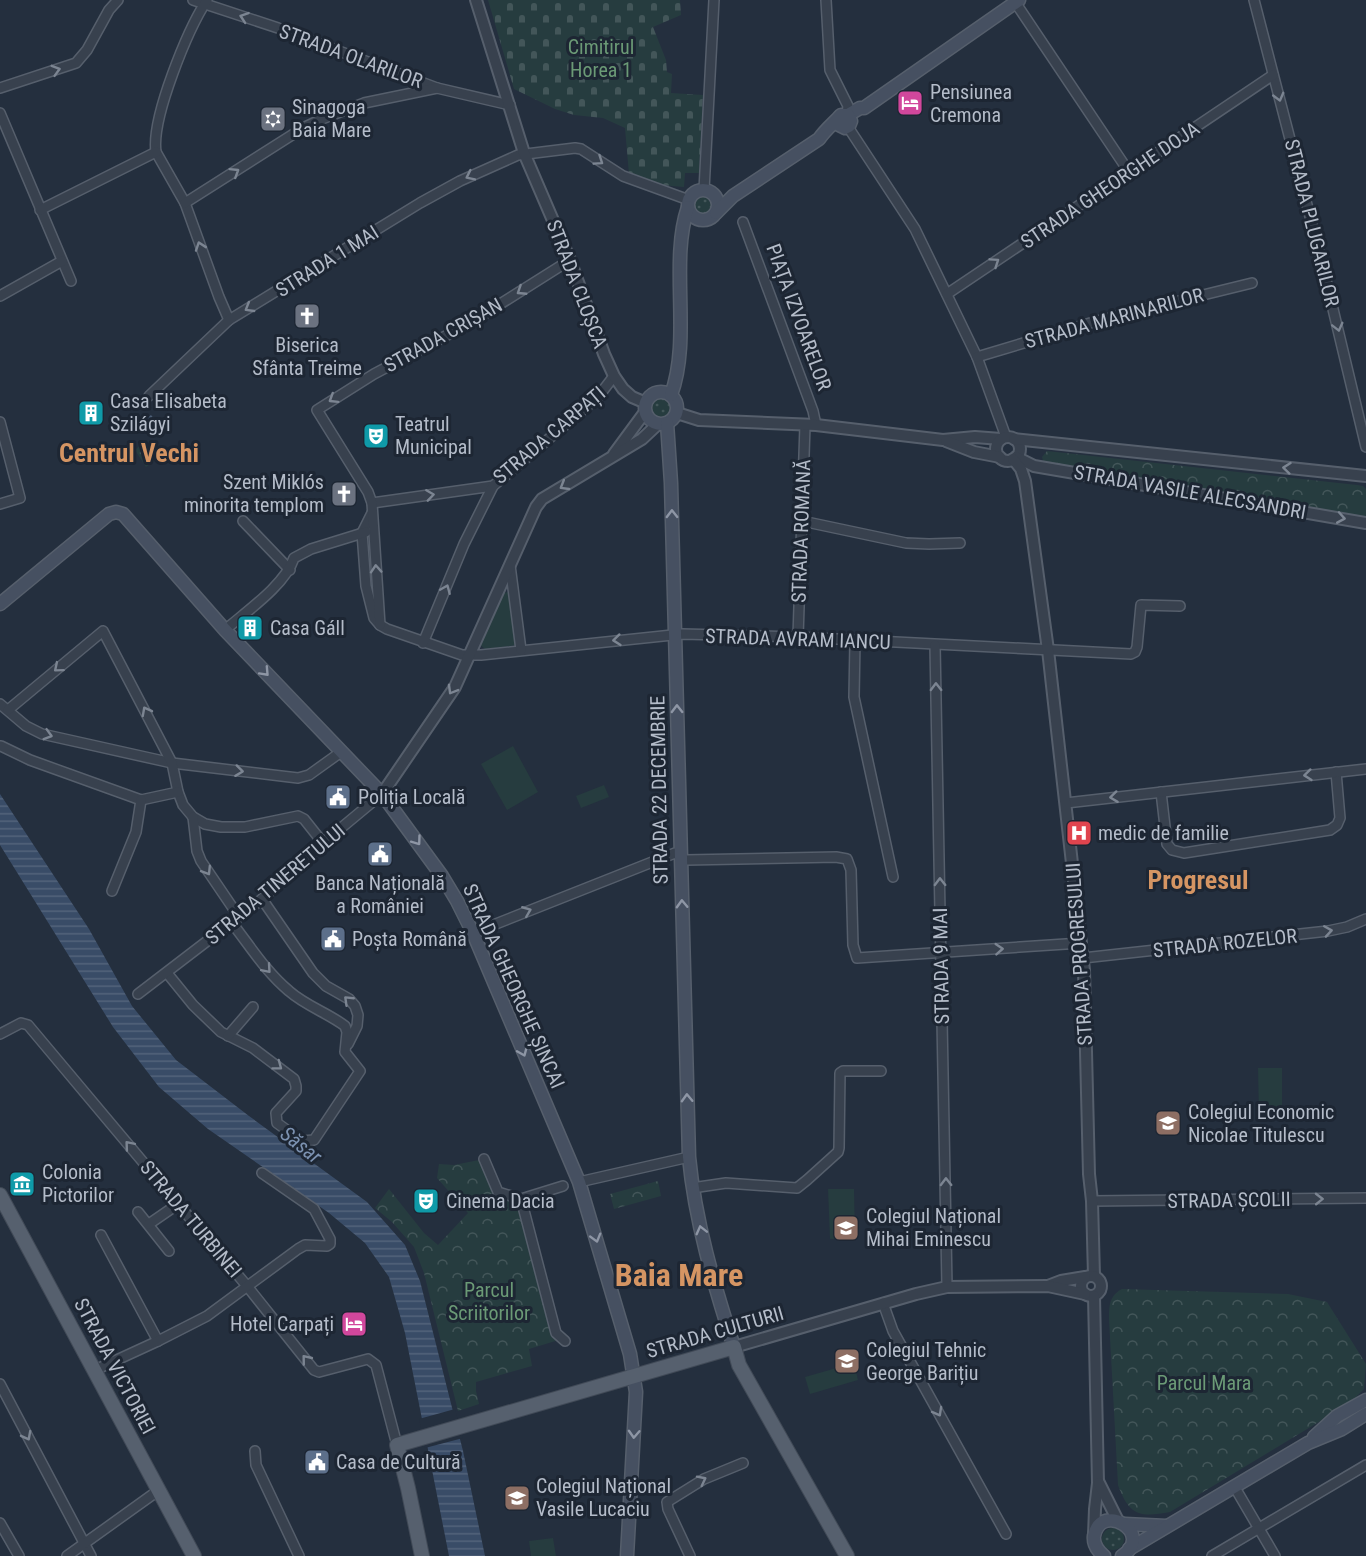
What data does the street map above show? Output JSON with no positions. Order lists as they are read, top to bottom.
{
  "streets": {
    "main road": [
      "STRADA 22 DECEMBRIE",
      "STRADA GHEORGHE ȘINCAI",
      "STRADA CULTURII",
      "STRADA VICTORIEI"
    ],
    "street": [
      "STRADA OLARILOR",
      "STRADA GHEORGHE DOJA",
      "STRADA PLUGARILOR",
      "STRADA 1 MAI",
      "STRADA CLOȘCA",
      "PIAȚA IZVOARELOR",
      "STRADA MARINARILOR",
      "STRADA CRIȘAN",
      "STRADA CARPAȚI",
      "STRADA VASILE ALECSANDRI",
      "STRADA ROMANĂ",
      "STRADA AVRAM IANCU",
      "STRADA TINERETULUI",
      "STRADA ROZELOR",
      "STRADA PROGRESULUI",
      "STRADA 9 MAI",
      "STRADA ȘCOLII",
      "STRADA TURBINEI"
    ]
  },
  "crossings": [
    ["STRADA OLARILOR", "STRADA CLOȘCA"],
    ["STRADA GHEORGHE DOJA", "STRADA PLUGARILOR"],
    ["STRADA 1 MAI", "STRADA CLOȘCA"],
    ["STRADA CLOȘCA", "STRADA CRIȘAN"],
    ["STRADA CLOȘCA", "STRADA CARPAȚI"],
    ["STRADA CLOȘCA", "STRADA VASILE ALECSANDRI"],
    ["STRADA CLOȘCA", "STRADA 22 DECEMBRIE"],
    ["PIAȚA IZVOARELOR", "STRADA VASILE ALECSANDRI"],
    ["PIAȚA IZVOARELOR", "STRADA ROMANĂ"],
    ["STRADA CRIȘAN", "STRADA CARPAȚI"],
    ["STRADA VASILE ALECSANDRI", "STRADA ROMANĂ"],
    ["STRADA VASILE ALECSANDRI", "STRADA 22 DECEMBRIE"],
    ["STRADA VASILE ALECSANDRI", "STRADA PROGRESULUI"],
    ["STRADA ROMANĂ", "STRADA AVRAM IANCU"],
    ["STRADA AVRAM IANCU", "STRADA 22 DECEMBRIE"],
    ["STRADA AVRAM IANCU", "STRADA PROGRESULUI"],
    ["STRADA AVRAM IANCU", "STRADA 9 MAI"],
    ["STRADA 22 DECEMBRIE", "STRADA CULTURII"],
    ["STRADA TINERETULUI", "STRADA GHEORGHE ȘINCAI"],
    ["STRADA ROZELOR", "STRADA PROGRESULUI"],
    ["STRADA PROGRESULUI", "STRADA ȘCOLII"],
    ["STRADA PROGRESULUI", "STRADA CULTURII"],
    ["STRADA 9 MAI", "STRADA CULTURII"],
    ["STRADA GHEORGHE ȘINCAI", "STRADA CULTURII"],
    ["STRADA TURBINEI", "STRADA CULTURII"]
  ],
  "one_way": [
    "STRADA OLARILOR",
    "STRADA GHEORGHE DOJA",
    "STRADA PLUGARILOR",
    "STRADA CARPAȚI",
    "STRADA 22 DECEMBRIE",
    "STRADA ROZELOR",
    "STRADA GHEORGHE ȘINCAI",
    "STRADA ȘCOLII",
    "STRADA TURBINEI"
  ],
  "districts": ["Centrul Vechi", "Progresul", "Baia Mare"],
  "water": ["Săsar"],
  "parks": ["Cimitirul Horea 1", "Parcul Scriitorilor", "Parcul Mara"],
  "places": {
    "hotel": ["Pensiunea Cremona", "Hotel Carpați"],
    "synagogue": ["Sinagoga Baia Mare"],
    "church": ["Biserica Sfânta Treime", "Szent Miklós minorita templom"],
    "building": ["Casa Elisabeta Szilágyi", "Casa Gáll"],
    "theatre": ["Teatrul Municipal", "Cinema Dacia"],
    "public building": [
      "Poliția Locală",
      "Banca Națională a României",
      "Poșta Română",
      "Casa de Cultură"
    ],
    "hospital": ["medic de familie"],
    "school or university": [
      "Colegiul Economic Nicolae Titulescu",
      "Colegiul Național Mihai Eminescu",
      "Colegiul Tehnic George Barițiu",
      "Colegiul Național Vasile Lucaciu"
    ],
    "museum": ["Colonia Pictorilor"]
  }
}
